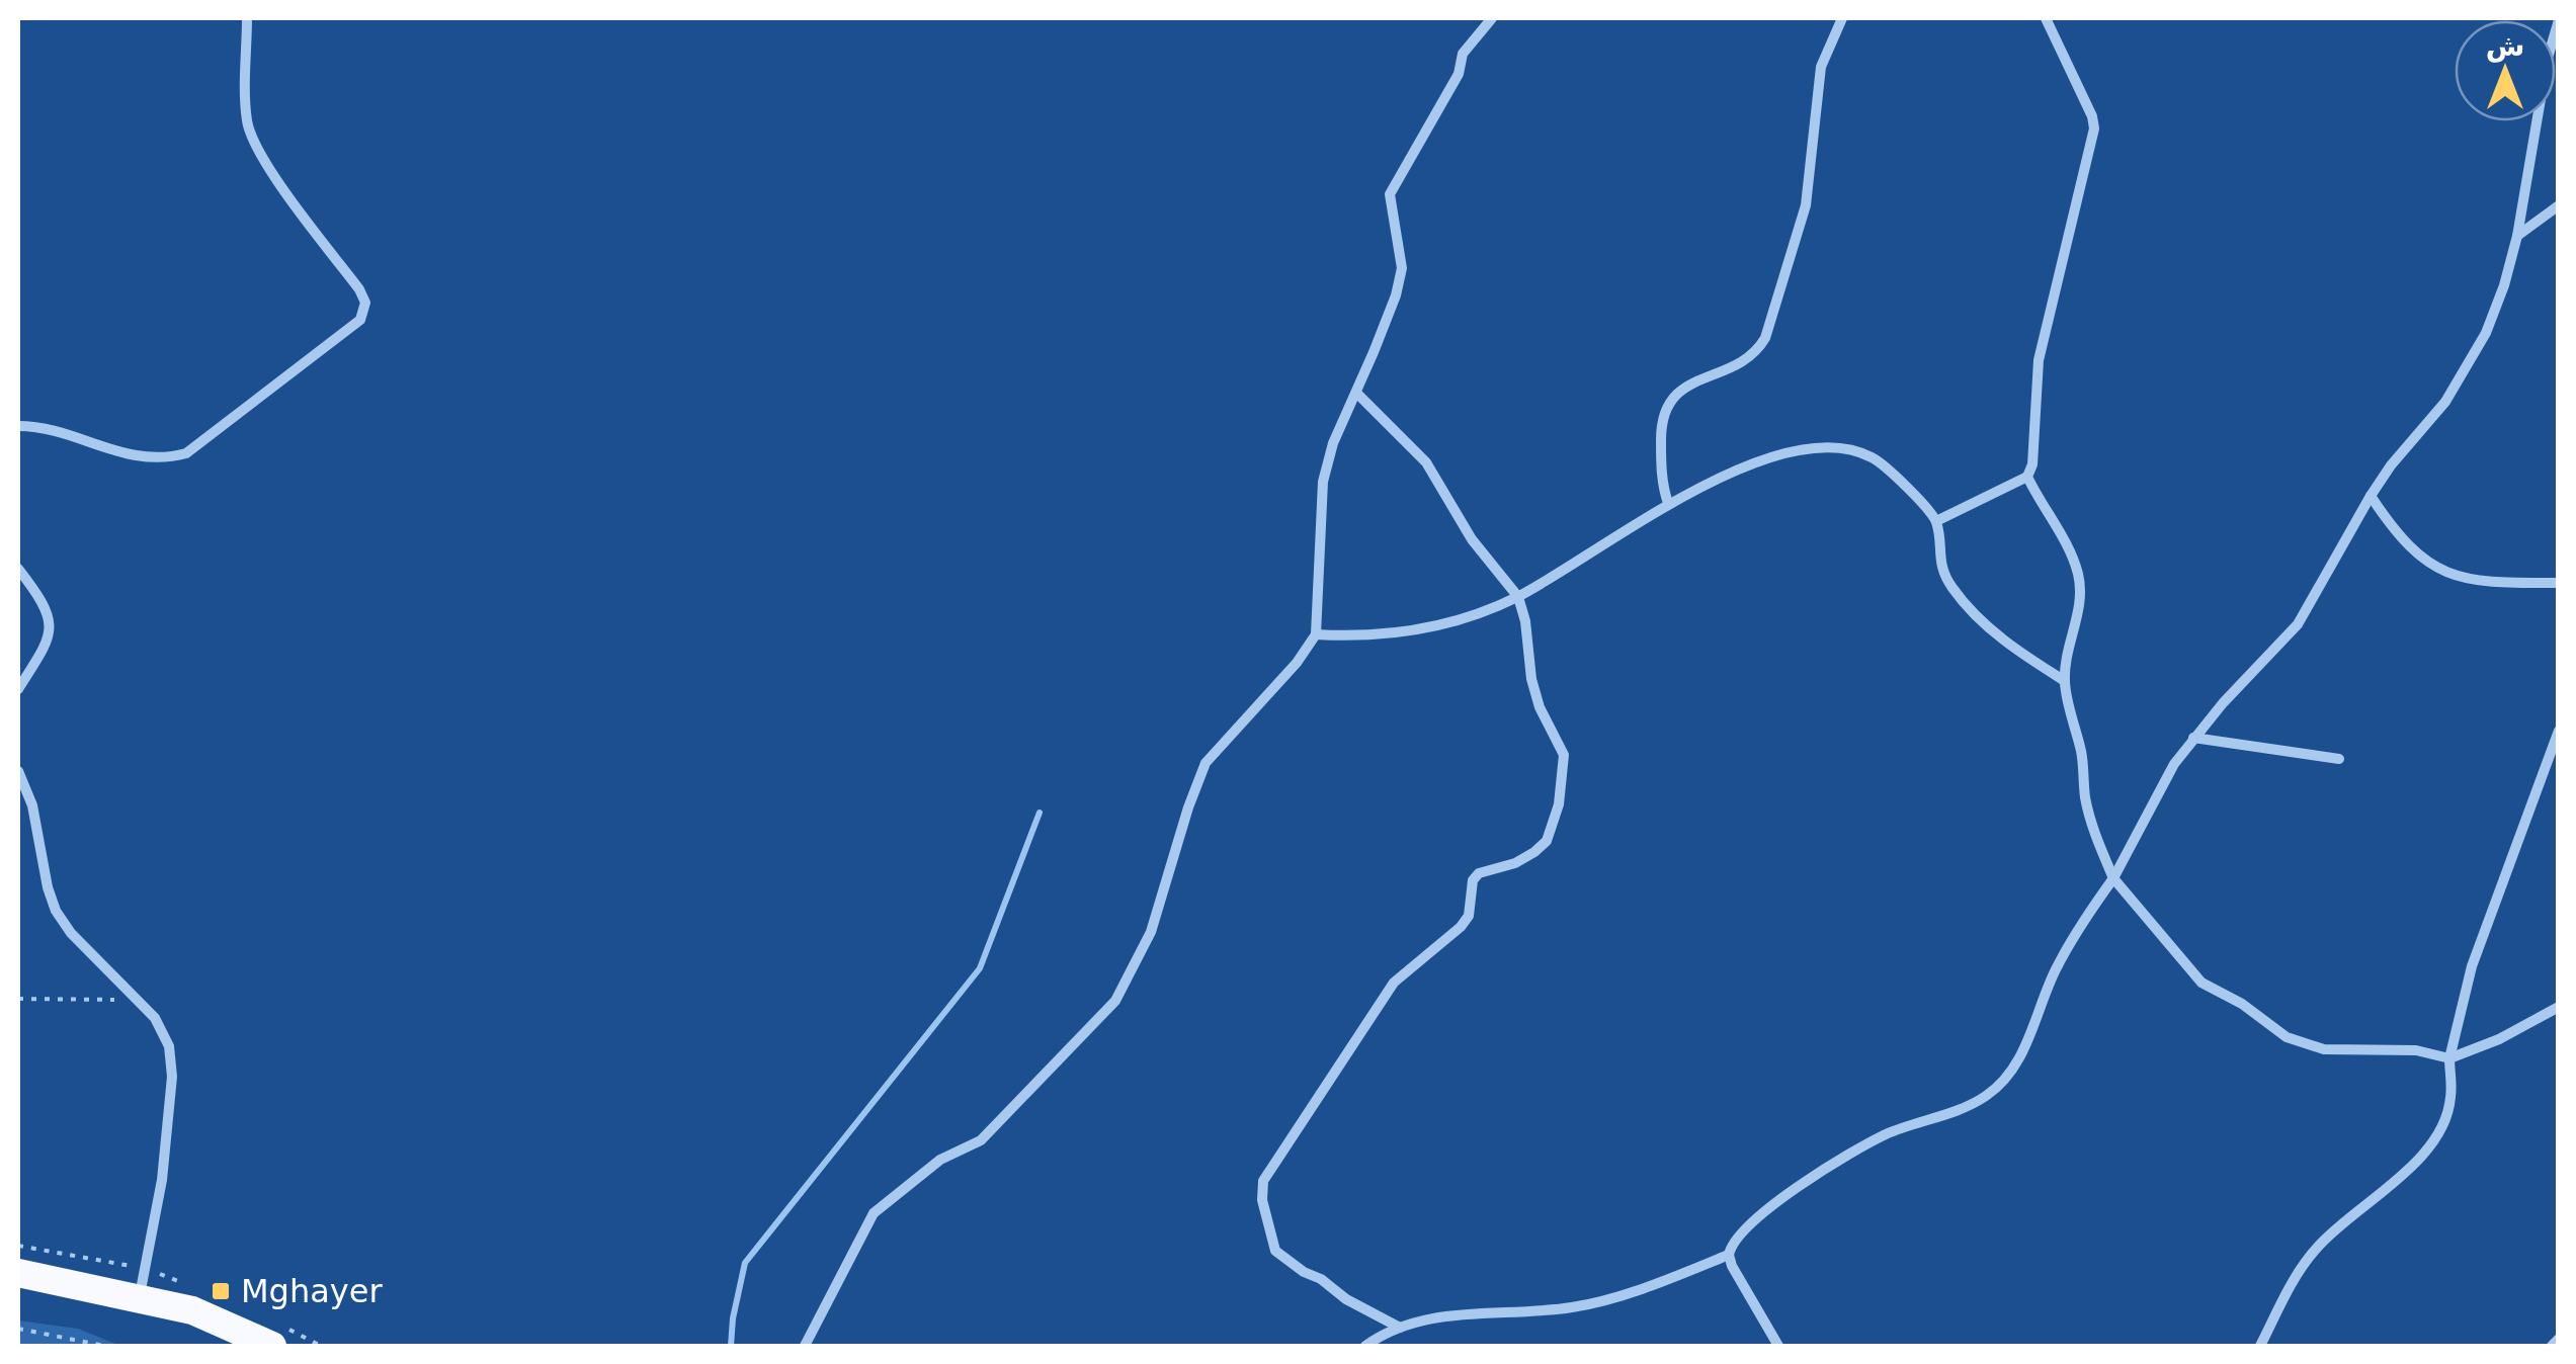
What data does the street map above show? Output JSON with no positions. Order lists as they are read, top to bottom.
{
  "places": {
    "transit": ["Mghayer"]
  },
  "north": "top"
}
